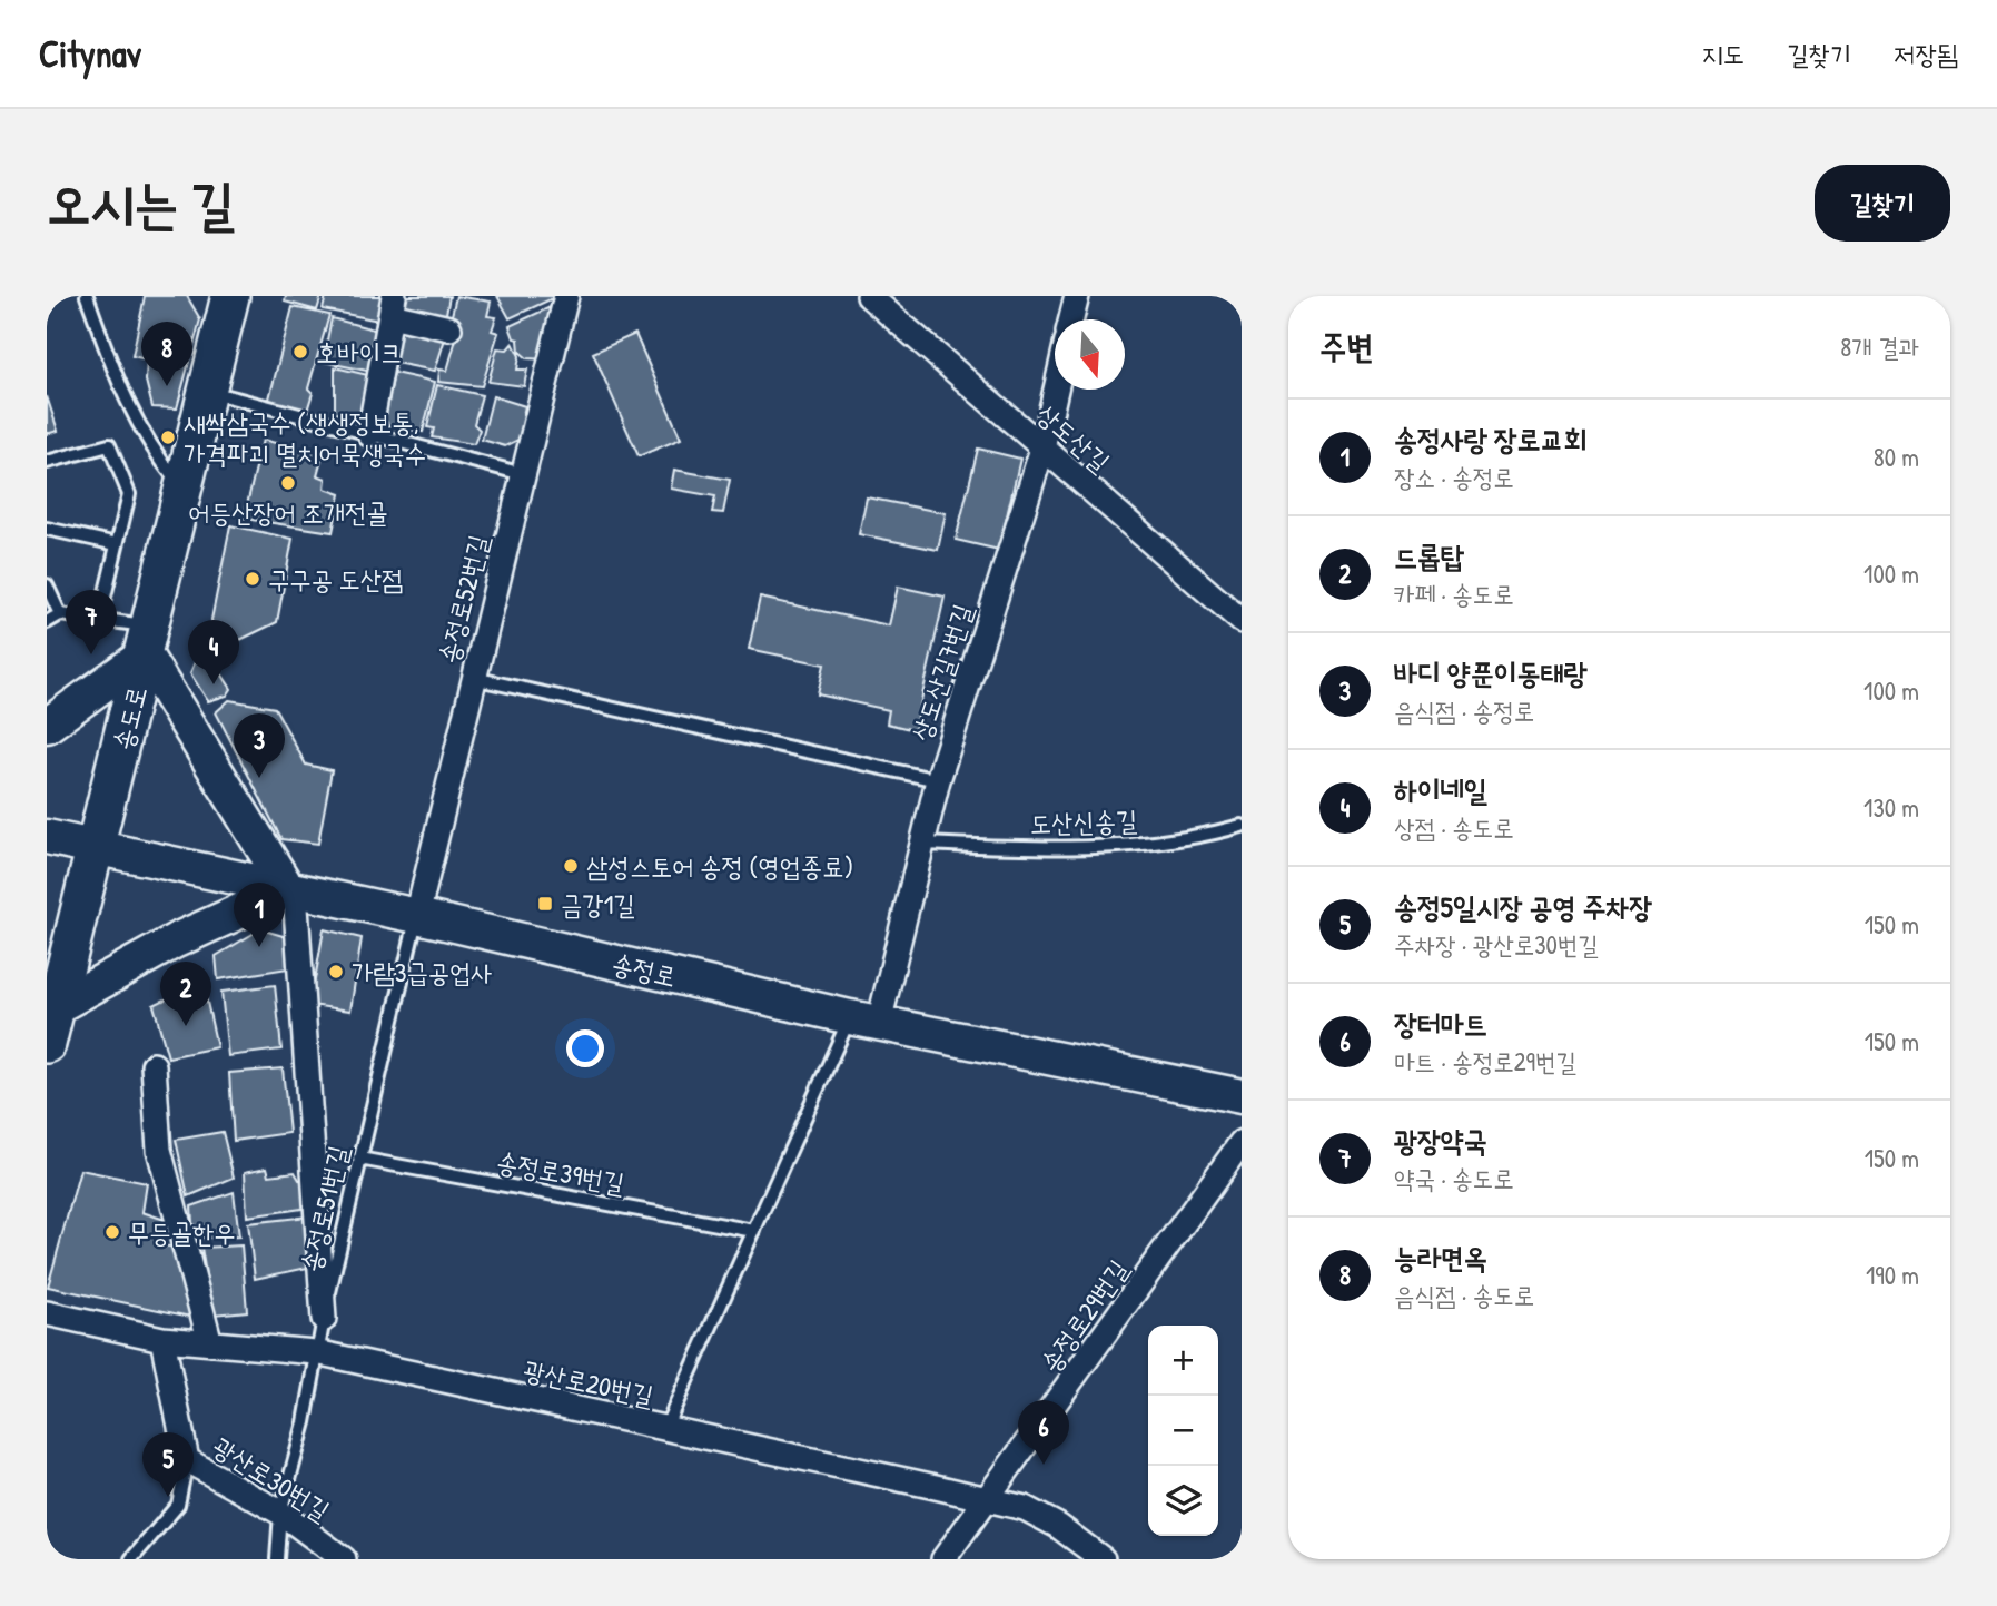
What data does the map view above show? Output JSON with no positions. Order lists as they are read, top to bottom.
{
  "streets": {
    "main road": ["송도로"],
    "street": [
      "상도산길",
      "송정로52번길",
      "상도산길7번길",
      "송정로",
      "송정로29번길",
      "광산로20번길",
      "광산로30번길"
    ],
    "lane": ["도산신송길", "송정로39번길", "송정로51번길"]
  },
  "crossings": [
    ["상도산길", "상도산길7번길"],
    ["송정로52번길", "송정로"],
    ["송정로52번길", "송정로51번길"],
    ["상도산길7번길", "도산신송길"],
    ["상도산길7번길", "송정로"],
    ["송도로", "송정로"],
    ["송정로", "송정로51번길"],
    ["송정로39번길", "송정로51번길"],
    ["송정로51번길", "광산로20번길"],
    ["송정로51번길", "광산로30번길"],
    ["송정로29번길", "광산로20번길"]
  ],
  "places": {
    "other": [
      "호바이크",
      "새싹삼국수 (생생정보통, 가격파괴 멸치어묵생국수",
      "어등산장어 조개전골",
      "구구공 도산점",
      "삼성스토어 송정 (영업종료)",
      "가람3급공업사",
      "무등골한우"
    ],
    "transit": ["금강1길"]
  },
  "north": "bottom",
  "page": {
    "header": "Citynav",
    "nav": ["지도", "길찾기", "저장됨"],
    "buttons": "길찾기",
    "title": "오시는 길",
    "heading": ["주변", "8개 결과"],
    "pins": [
      "8",
      "7",
      "4",
      "3",
      "1",
      "2",
      "6",
      "5"
    ],
    "list": [
      {
        "mark": "1",
        "name": "송정사랑 장로교회",
        "note": "장소 · 송정로",
        "value": "80 m"
      },
      {
        "mark": "2",
        "name": "드롭탑",
        "note": "카페 · 송도로",
        "value": "100 m"
      },
      {
        "mark": "3",
        "name": "바디 양푼이동태랑",
        "note": "음식점 · 송정로",
        "value": "100 m"
      },
      {
        "mark": "4",
        "name": "하이네일",
        "note": "상점 · 송도로",
        "value": "130 m"
      },
      {
        "mark": "5",
        "name": "송정5일시장 공영 주차장",
        "note": "주차장 · 광산로30번길",
        "value": "150 m"
      },
      {
        "mark": "6",
        "name": "장터마트",
        "note": "마트 · 송정로29번길",
        "value": "150 m"
      },
      {
        "mark": "7",
        "name": "광장약국",
        "note": "약국 · 송도로",
        "value": "150 m"
      },
      {
        "mark": "8",
        "name": "능라면옥",
        "note": "음식점 · 송도로",
        "value": "190 m"
      }
    ],
    "map_buttons": ["+", "−"]
  }
}
